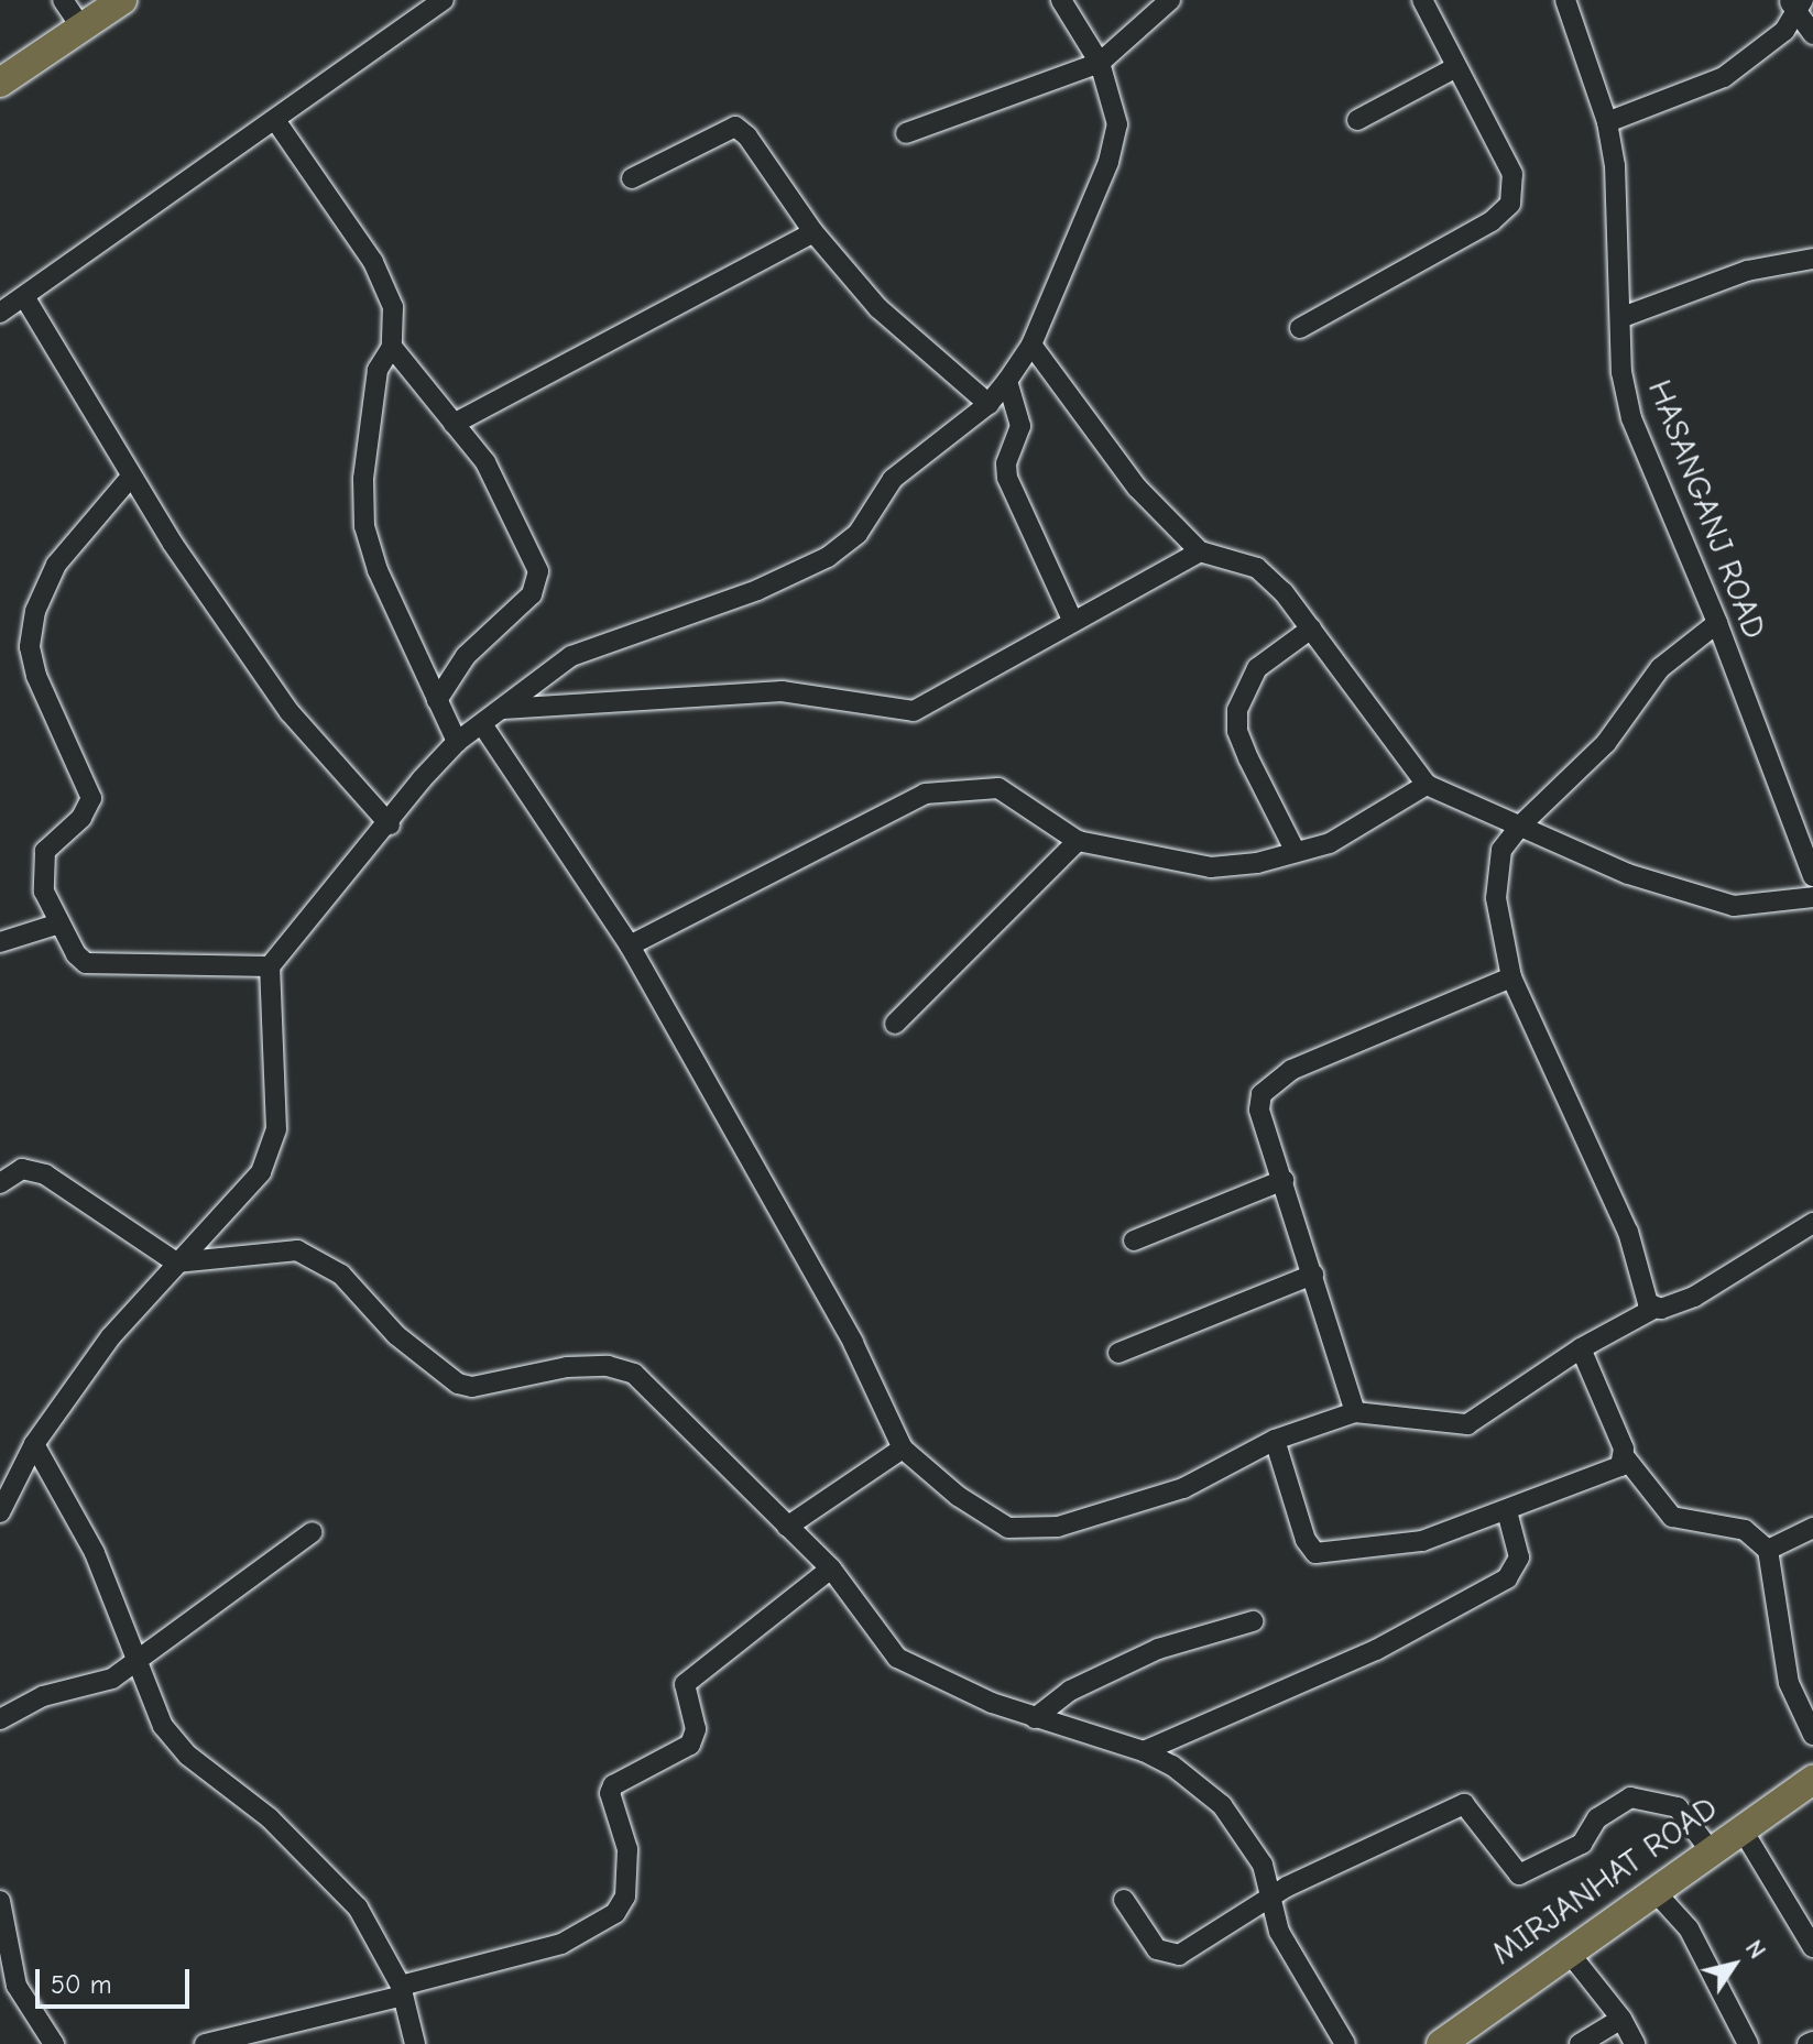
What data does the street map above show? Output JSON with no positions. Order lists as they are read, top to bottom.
{
  "streets": {
    "main road": ["MIRJANHAT ROAD"],
    "street": ["HASANGANJ ROAD"]
  },
  "scale_bar": "50 m",
  "north": "top right"
}
